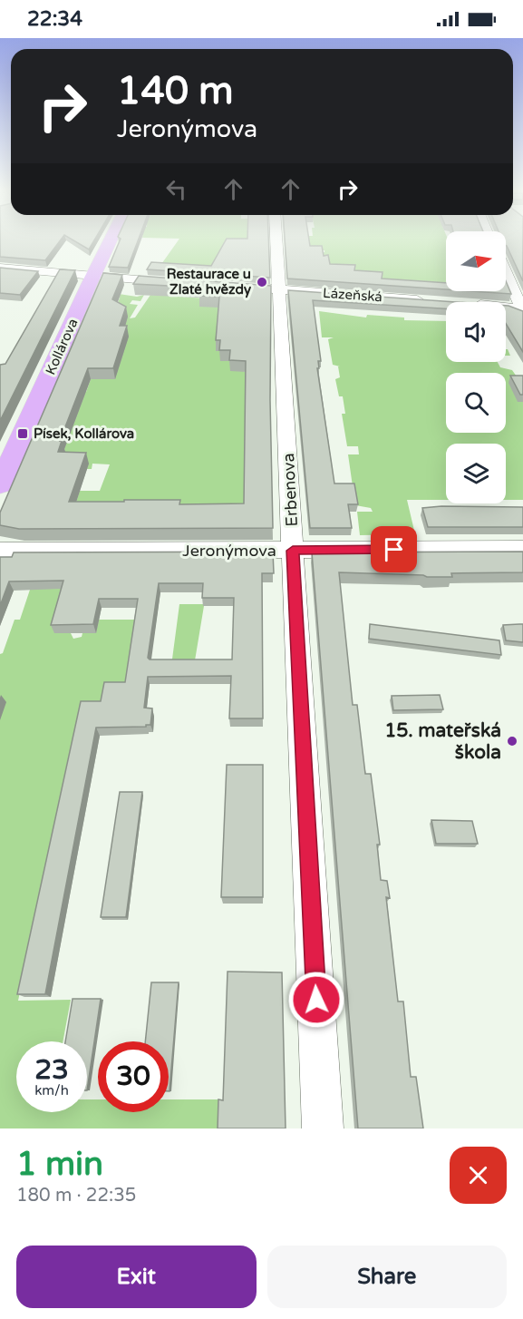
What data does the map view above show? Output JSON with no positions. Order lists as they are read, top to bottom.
{
  "streets": {
    "main road": ["Kollárova"],
    "street": ["Lázeňská", "Erbenova", "Jeronýmova"]
  },
  "crossings": [
    ["Lázeňská", "Erbenova"],
    ["Erbenova", "Jeronýmova"]
  ],
  "places": {
    "other": ["Restaurace u Zlaté hvězdy", "15. mateřská škola"],
    "transit": ["Písek, Kollárova"]
  },
  "north": "right",
  "page": {
    "status": "22:34",
    "turn": ["140 m", "Jeronýmova"],
    "speed": "23 km/h",
    "limit": "30",
    "heading": ["1 min", "180 m · 22:35"],
    "buttons": ["Exit", "Share"]
  }
}
